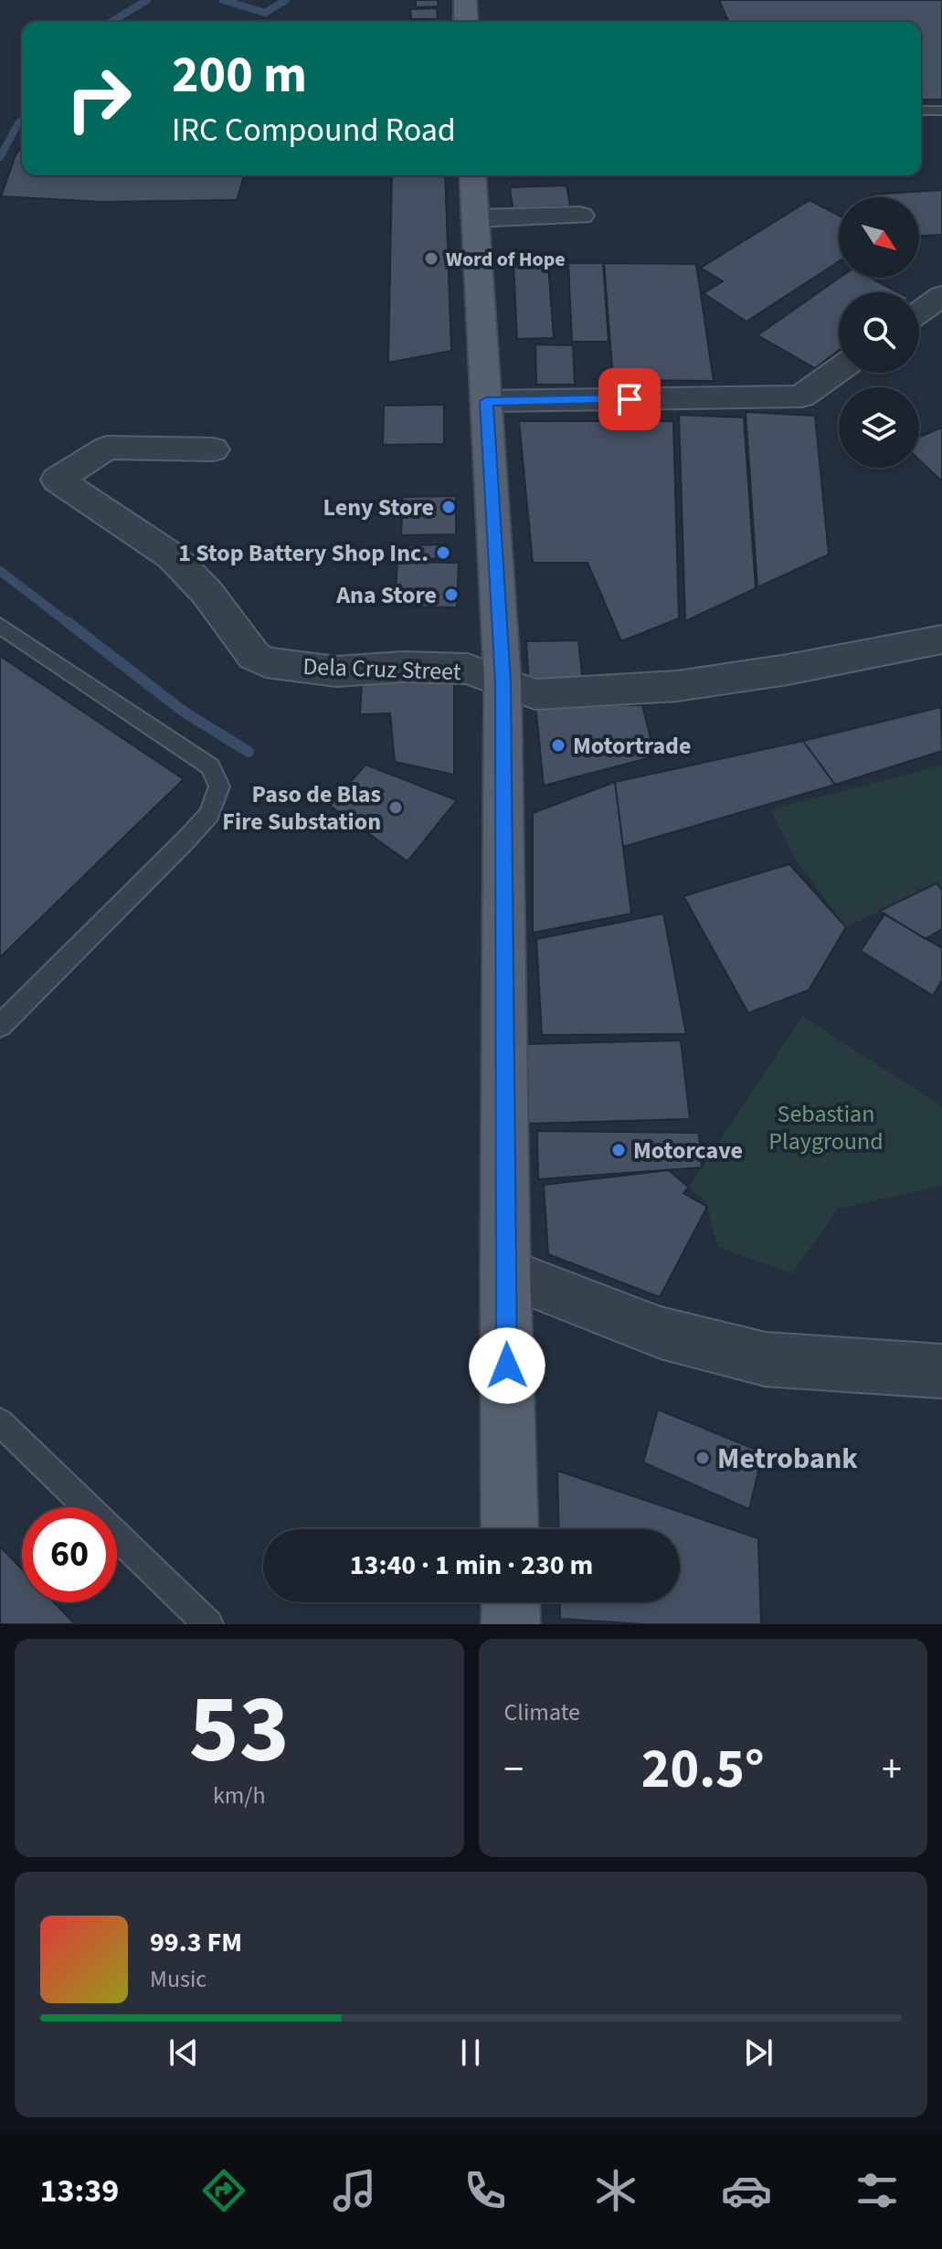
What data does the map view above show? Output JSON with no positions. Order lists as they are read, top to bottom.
{
  "streets": {
    "street": ["Dela Cruz Street"]
  },
  "parks": ["Sebastian Playground"],
  "places": [
    "Word of Hope",
    "Leny Store",
    "1 Stop Battery Shop Inc.",
    "Ana Store",
    "Motortrade",
    "Paso de Blas Fire Substation",
    "Motorcave",
    "Metrobank"
  ],
  "north": "bottom right",
  "page": {
    "turn": ["200 m", "IRC Compound Road"],
    "limit": "60",
    "trip": "13:40 · 1 min · 230 m",
    "tile": [
      ["53", "km/h"],
      "Climate"
    ],
    "heat": ["−", "20.5°", "+"],
    "song": ["99.3 FM", "Music"],
    "tabs": "13:39"
  }
}
